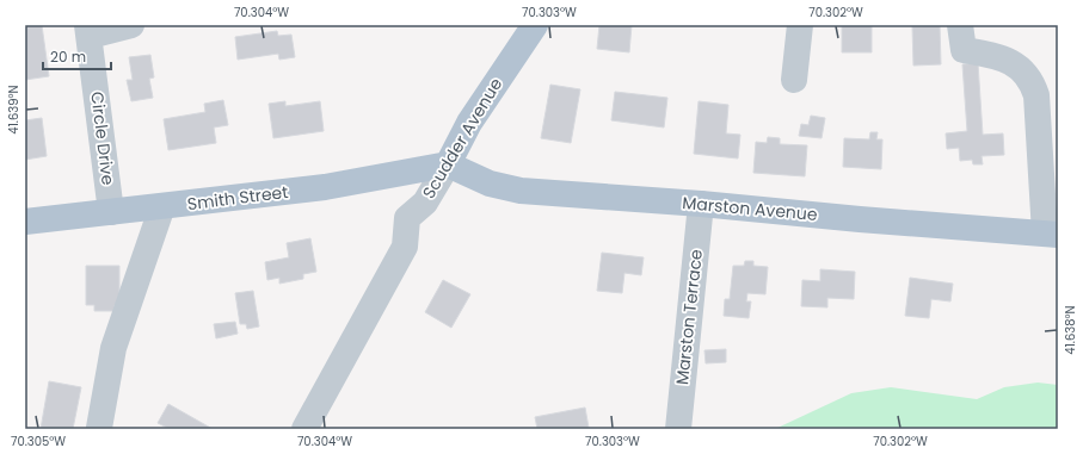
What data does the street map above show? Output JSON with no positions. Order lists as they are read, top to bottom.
{
  "streets": {
    "main road": ["Scudder Avenue", "Smith Street", "Marston Avenue"],
    "street": ["Circle Drive", "Marston Terrace"]
  },
  "crossings": [
    ["Circle Drive", "Smith Street"],
    ["Scudder Avenue", "Smith Street"],
    ["Scudder Avenue", "Marston Avenue"],
    ["Smith Street", "Marston Avenue"],
    ["Marston Avenue", "Marston Terrace"]
  ],
  "scale_bar": "20 m",
  "coordinates": [
    "70.304°W",
    "70.303°W",
    "70.302°W",
    "41.639°N",
    "41.638°N",
    "70.305°W"
  ]
}
